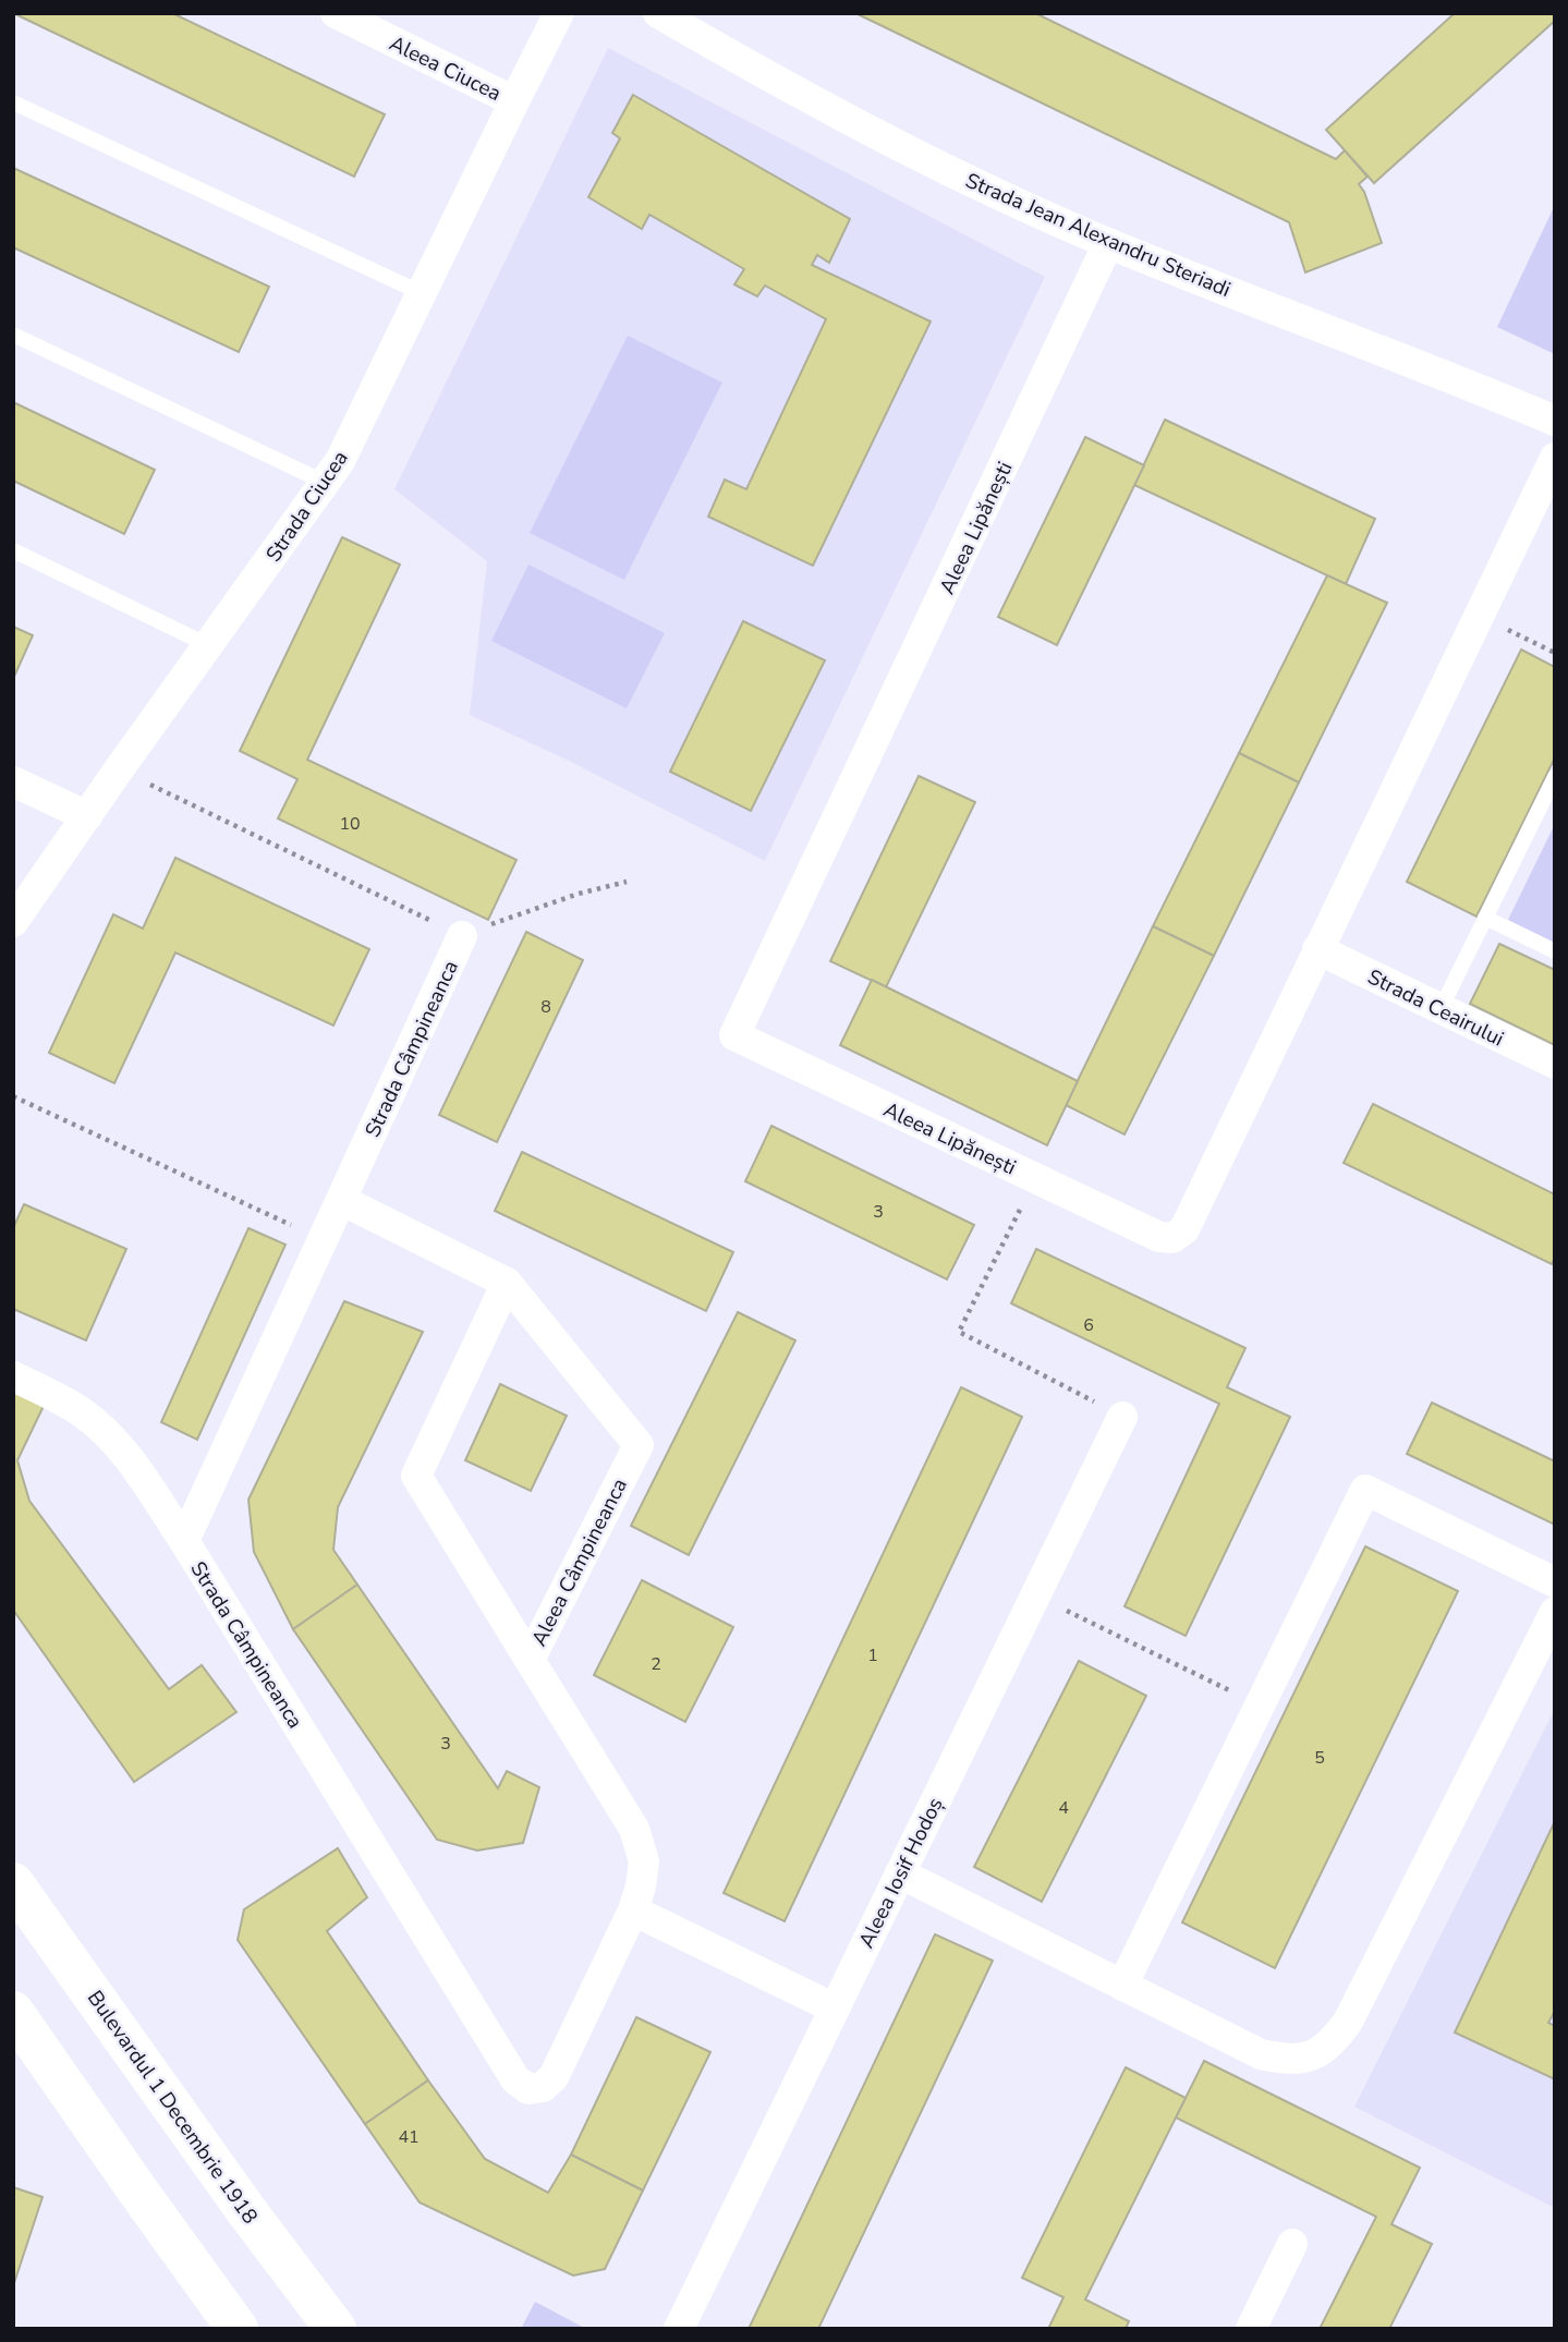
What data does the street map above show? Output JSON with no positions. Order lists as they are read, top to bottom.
{
  "streets": {
    "main road": ["Bulevardul 1 Decembrie 1918"],
    "street": [
      "Aleea Ciucea",
      "Strada Jean Alexandru Steriadi",
      "Strada Ciucea",
      "Aleea Lipănești",
      "Strada Ceairului",
      "Strada Câmpineanca",
      "Aleea Câmpineanca",
      "Aleea Iosif Hodoș"
    ]
  },
  "crossings": [
    ["Aleea Ciucea", "Strada Ciucea"],
    ["Strada Jean Alexandru Steriadi", "Aleea Lipănești"],
    ["Aleea Lipănești", "Strada Ceairului"],
    ["Strada Câmpineanca", "Aleea Câmpineanca"]
  ],
  "house_numbers": [
    "10",
    "8",
    "3",
    "6",
    "1",
    "2",
    "3",
    "5",
    "4",
    "41"
  ]
}
